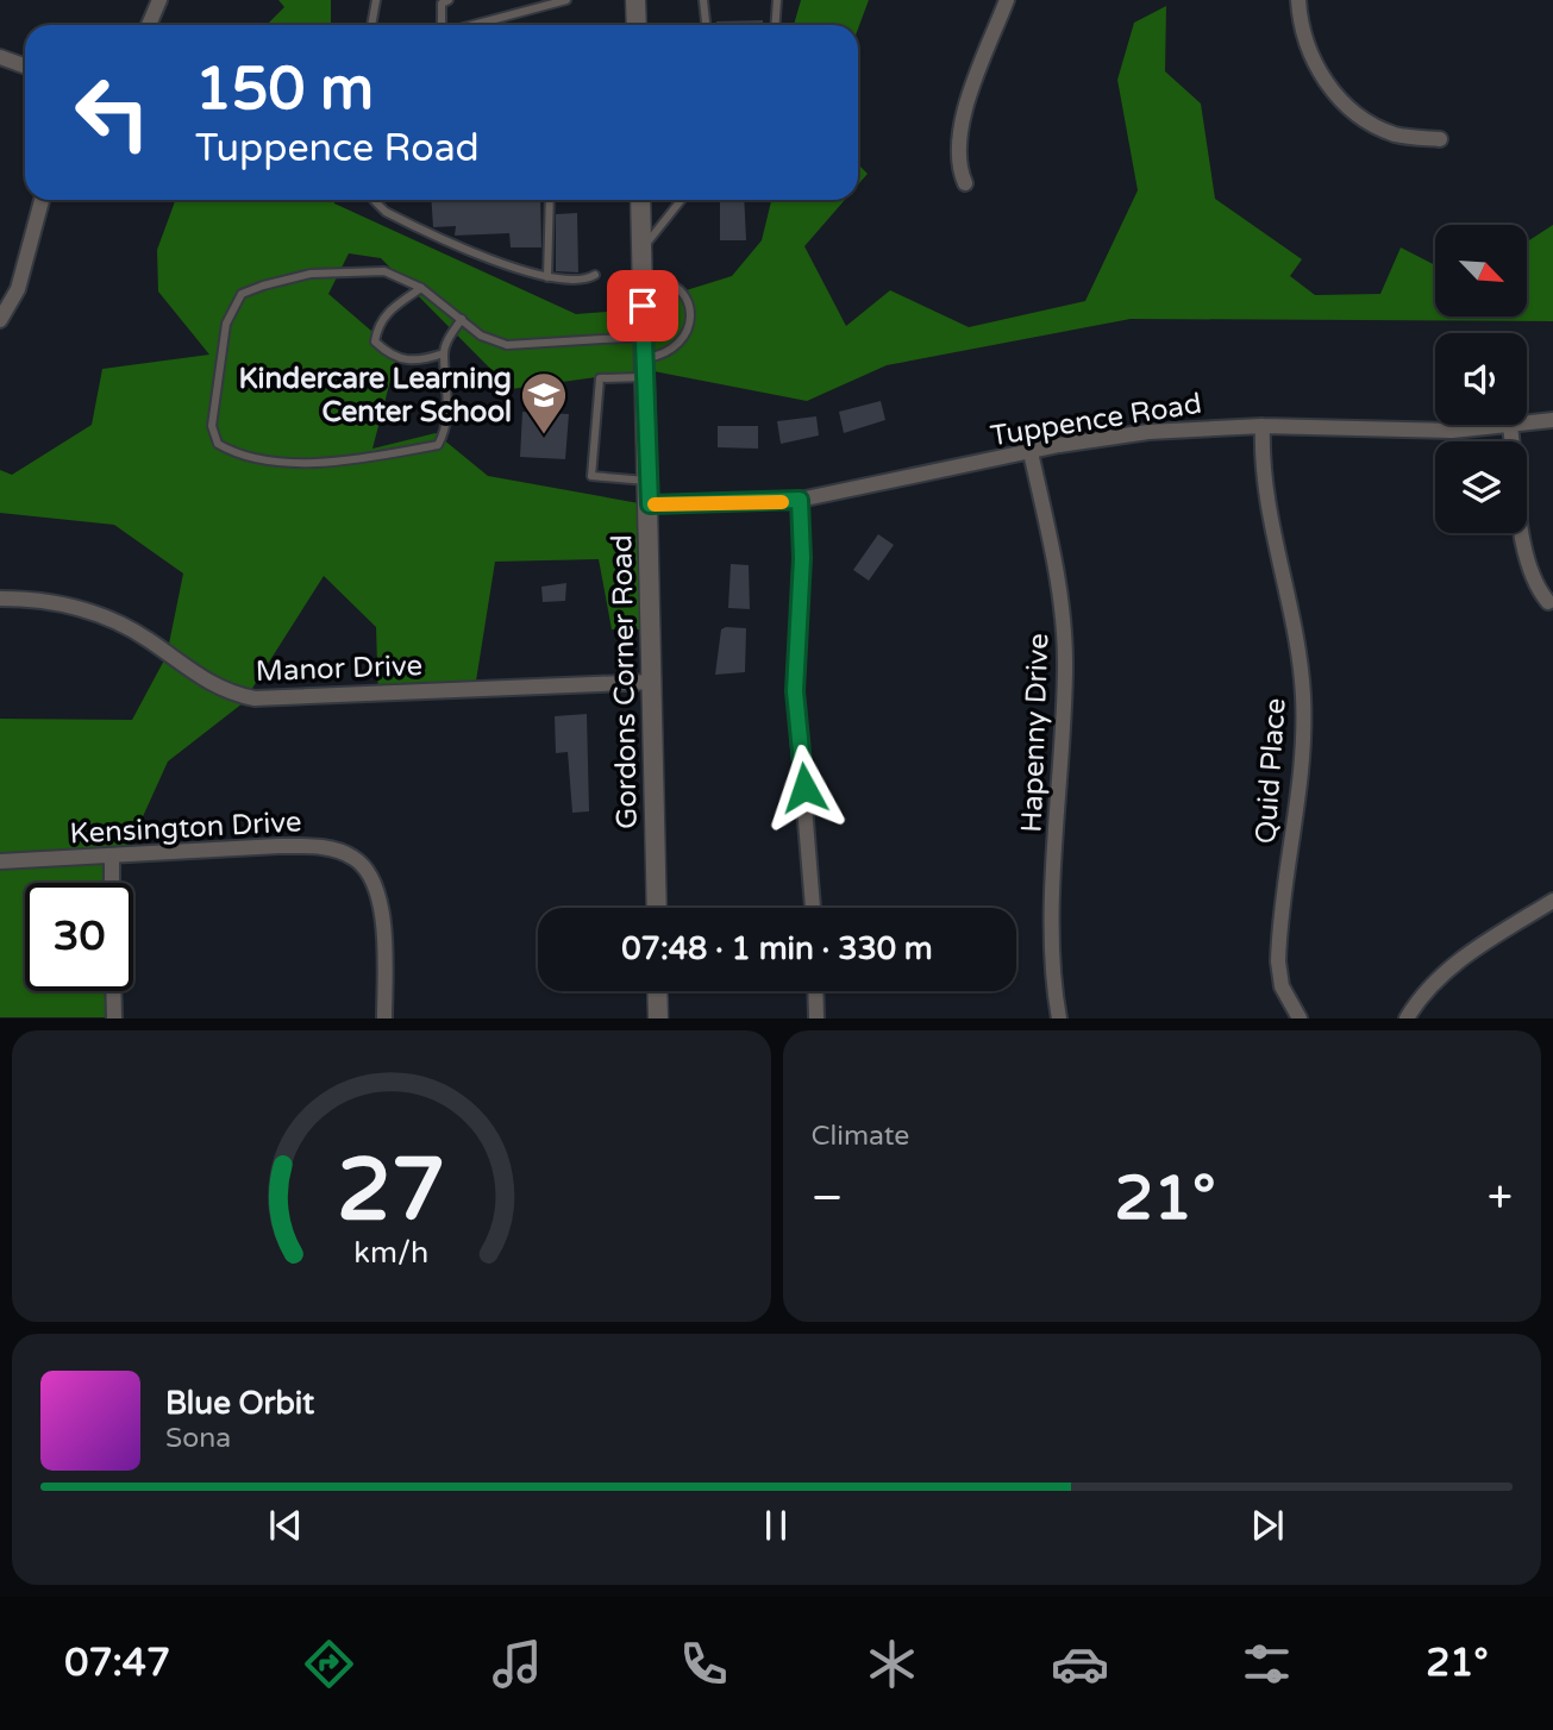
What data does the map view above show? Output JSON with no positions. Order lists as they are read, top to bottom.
{
  "streets": {
    "street": [
      "Tuppence Road",
      "Manor Drive",
      "Gordons Corner Road",
      "Hapenny Drive",
      "Quid Place",
      "Kensington Drive"
    ]
  },
  "crossings": [
    ["Tuppence Road", "Gordons Corner Road"],
    ["Tuppence Road", "Hapenny Drive"],
    ["Tuppence Road", "Quid Place"],
    ["Manor Drive", "Gordons Corner Road"]
  ],
  "places": {
    "school or university": ["Kindercare Learning Center School"]
  },
  "north": "bottom right",
  "page": {
    "turn": ["150 m", "Tuppence Road"],
    "limit": "30",
    "trip": "07:48 · 1 min · 330 m",
    "tile": "Climate",
    "heat": ["−", "21°", "+"],
    "song": ["Blue Orbit", "Sona"],
    "tabs": ["07:47", "21°"],
    "gauge": ["27", "km/h"]
  }
}
